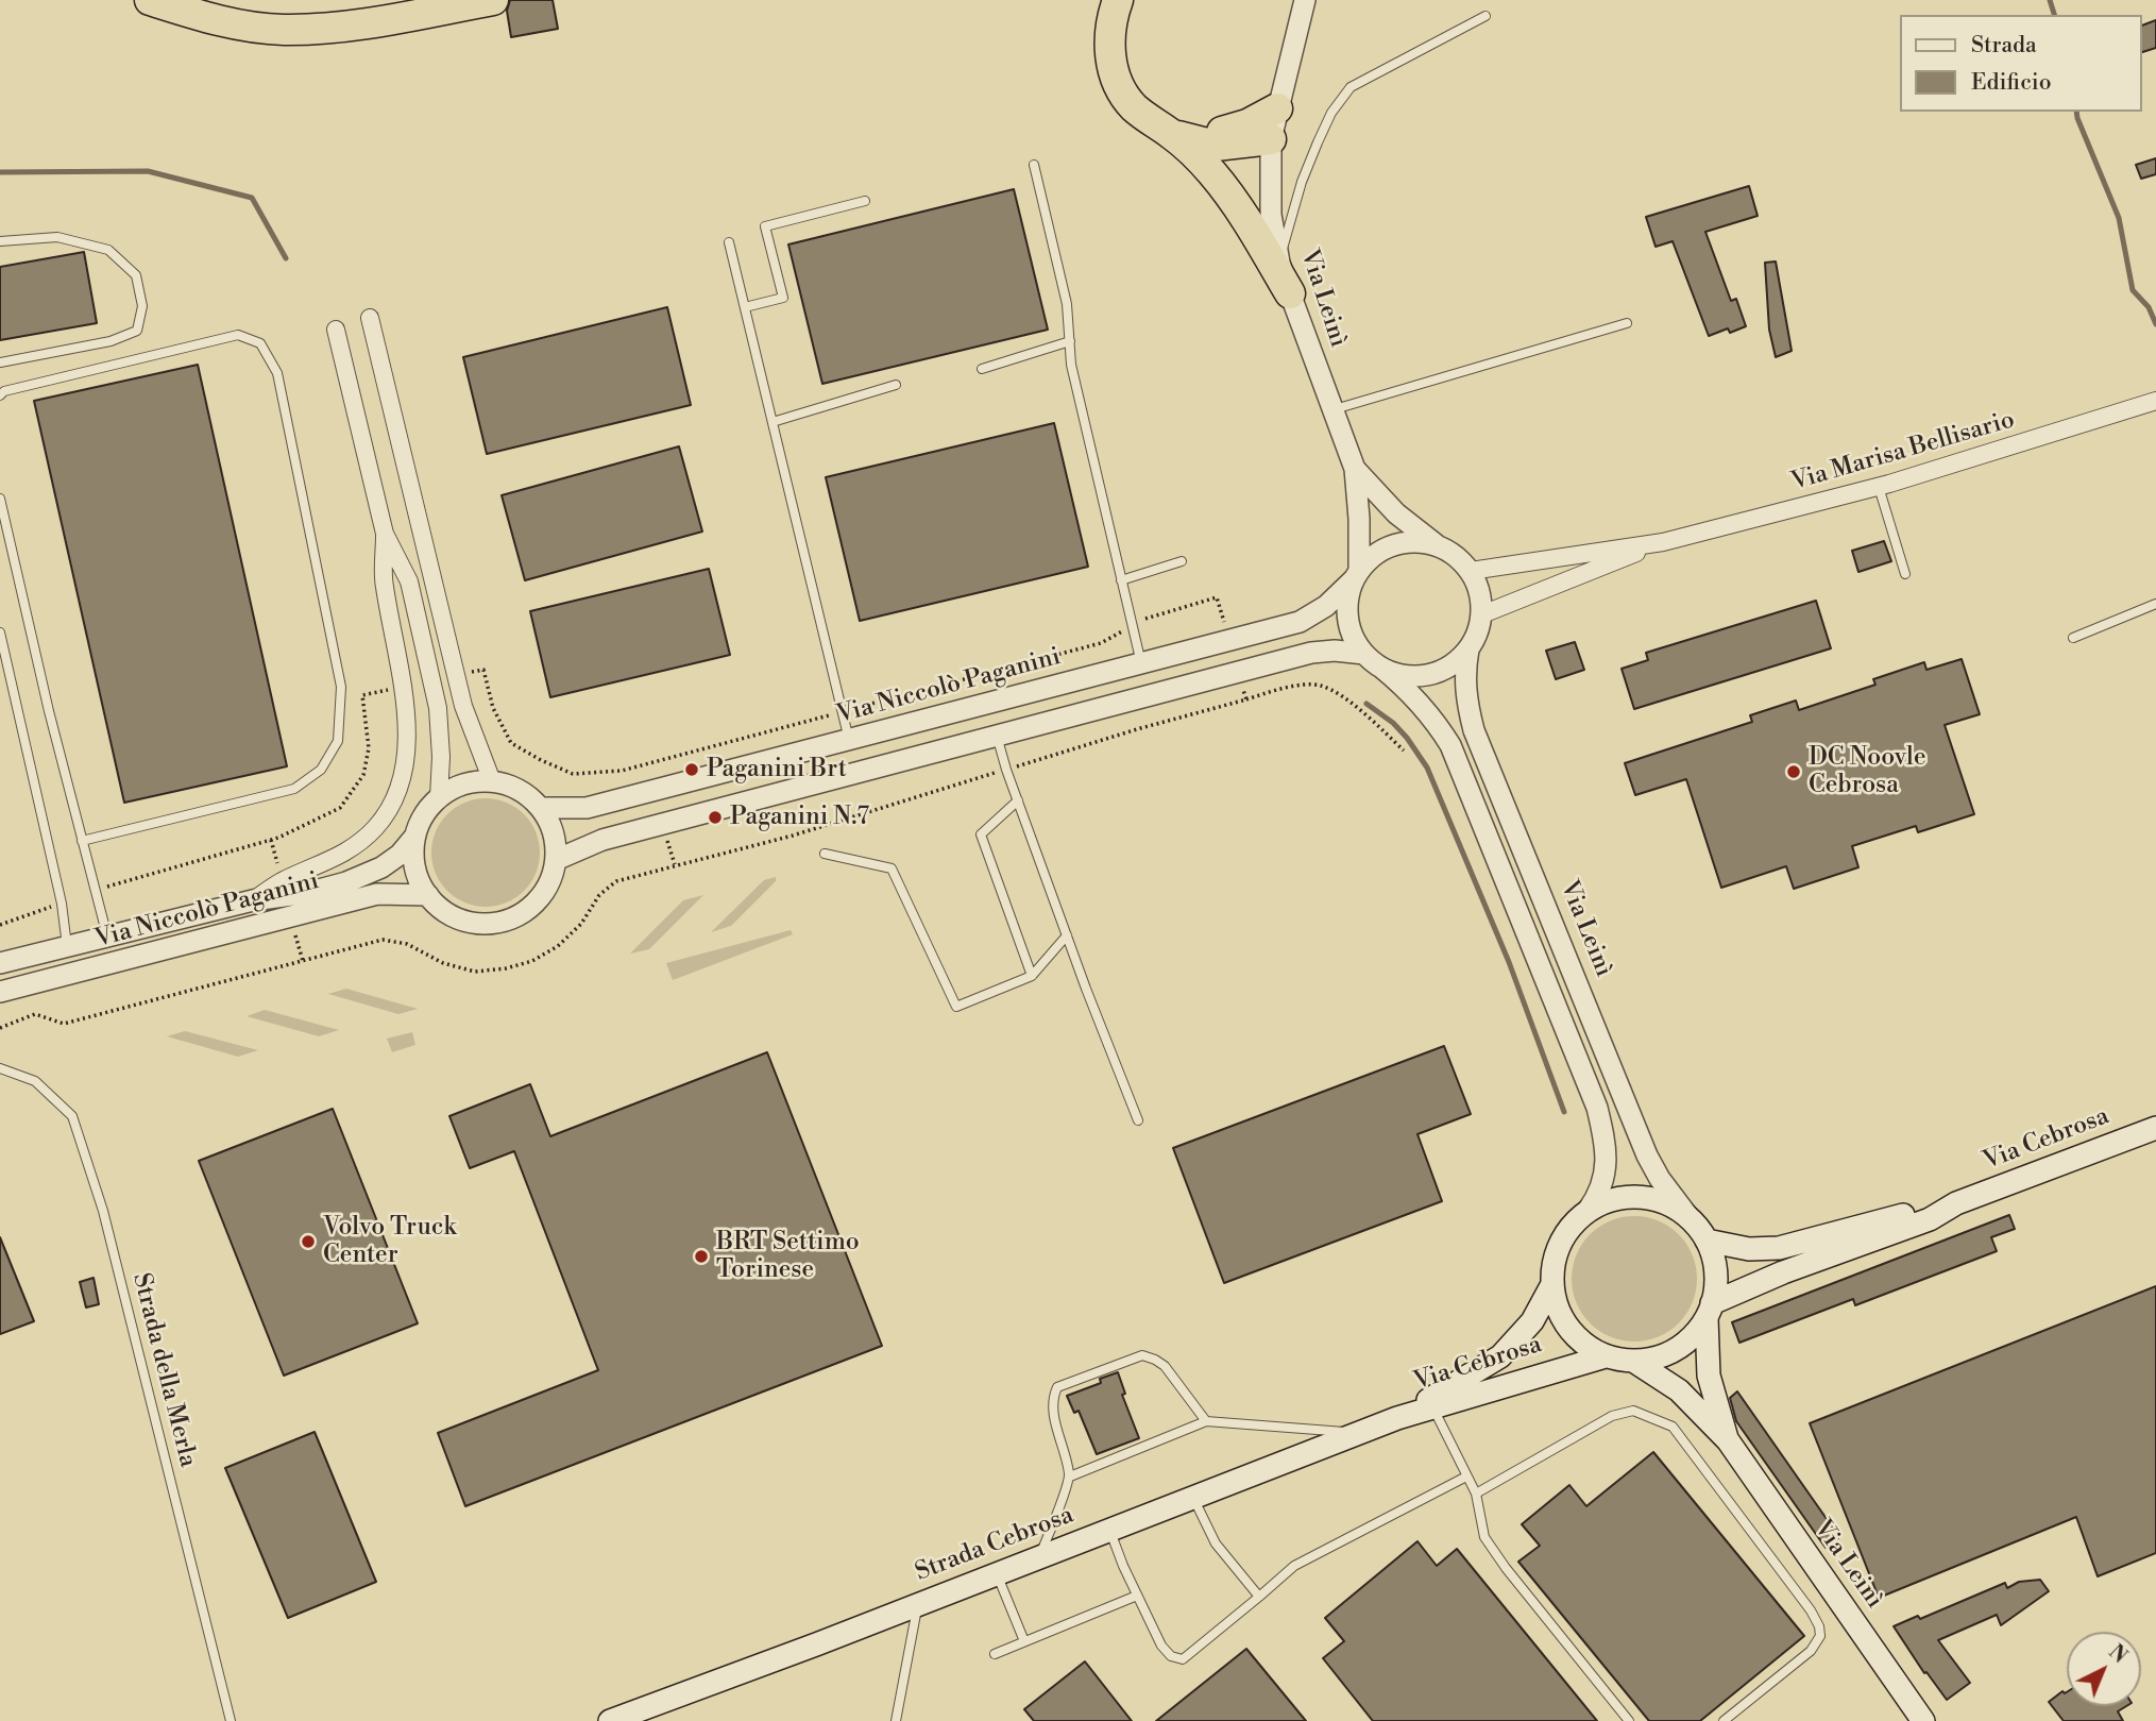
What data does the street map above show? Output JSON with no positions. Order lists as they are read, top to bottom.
{
  "streets": {
    "main road": ["Via Leinì", "Via Cebrosa", "Strada Cebrosa"],
    "street": ["Via Marisa Bellisario", "Via Niccolò Paganini"],
    "lane": ["Strada della Merla"]
  },
  "crossings": [
    ["Via Leinì", "Via Marisa Bellisario"],
    ["Via Leinì", "Via Niccolò Paganini"],
    ["Via Leinì", "Via Cebrosa"],
    ["Via Marisa Bellisario", "Via Niccolò Paganini"],
    ["Via Cebrosa", "Strada Cebrosa"]
  ],
  "places": [
    "Paganini Brt",
    "DC Noovle Cebrosa",
    "Paganini N.7",
    "Volvo Truck Center",
    "BRT Settimo Torinese"
  ],
  "legend": ["Strada", "Edificio"],
  "north": "top right"
}
